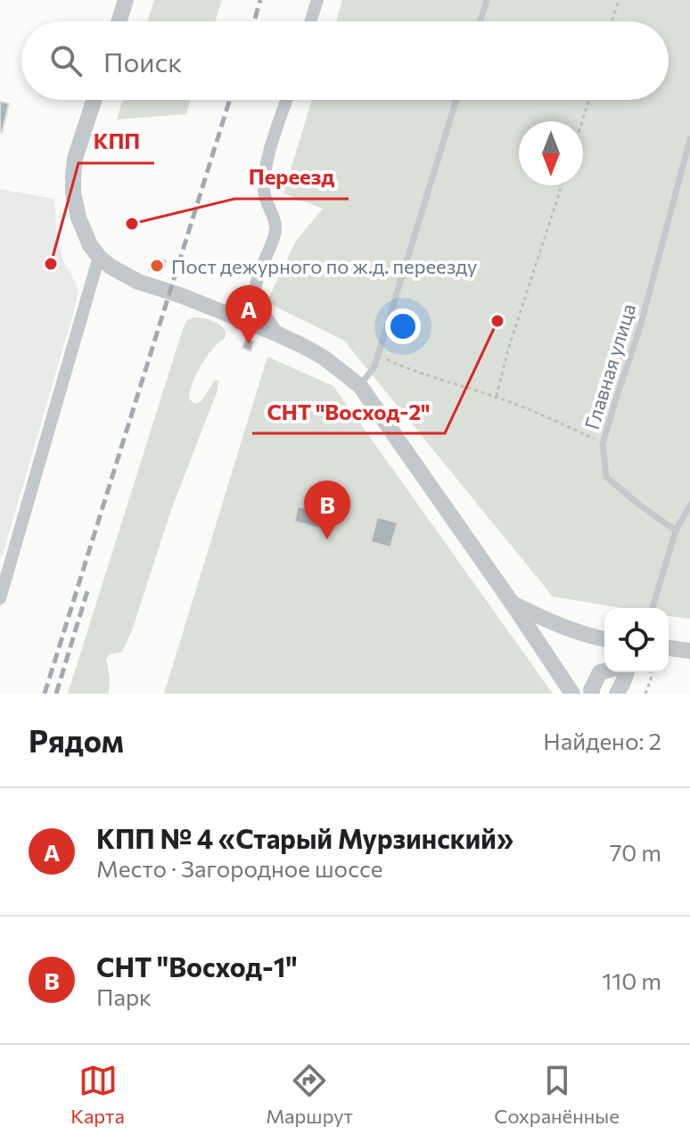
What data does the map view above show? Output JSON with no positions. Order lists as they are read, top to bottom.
{
  "streets": {
    "lane": ["Главная улица"]
  },
  "places": [
    "Переезд",
    "КПП",
    "Пост дежурного по ж.д. переезду",
    "СНТ \"Восход-2\""
  ],
  "north": "bottom",
  "page": {
    "search": "Поиск",
    "pins": ["A", "B"],
    "heading": ["Рядом", "Найдено: 2"],
    "list": [
      {
        "mark": "A",
        "name": "КПП № 4 «Старый Мурзинский»",
        "note": "Место · Загородное шоссе",
        "value": "70 m"
      },
      {
        "mark": "B",
        "name": "СНТ \"Восход-1\"",
        "note": "Парк",
        "value": "110 m"
      }
    ],
    "nav": ["Карта", "Маршрут", "Сохранённые"]
  }
}
